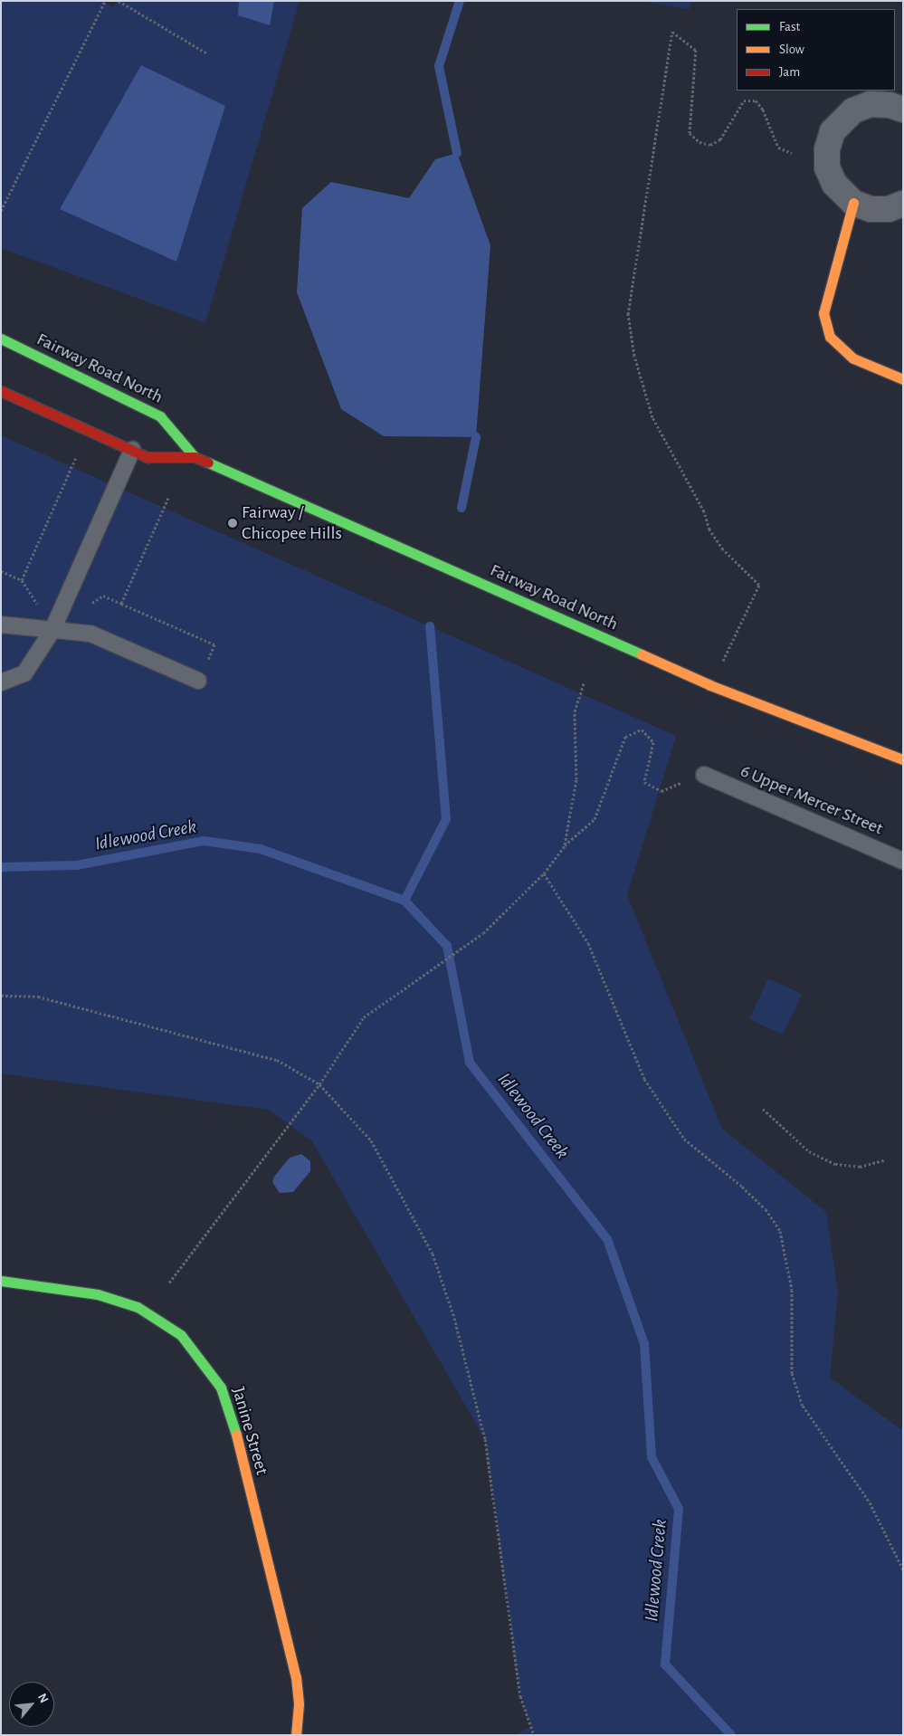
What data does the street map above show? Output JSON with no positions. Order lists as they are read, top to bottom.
{
  "streets": {
    "main road": ["Fairway Road North", "Janine Street"],
    "lane": ["6 Upper Mercer Street"]
  },
  "water": ["Idlewood Creek"],
  "places": ["Fairway / Chicopee Hills"],
  "legend": ["Fast", "Slow", "Jam"],
  "north": "top right"
}
